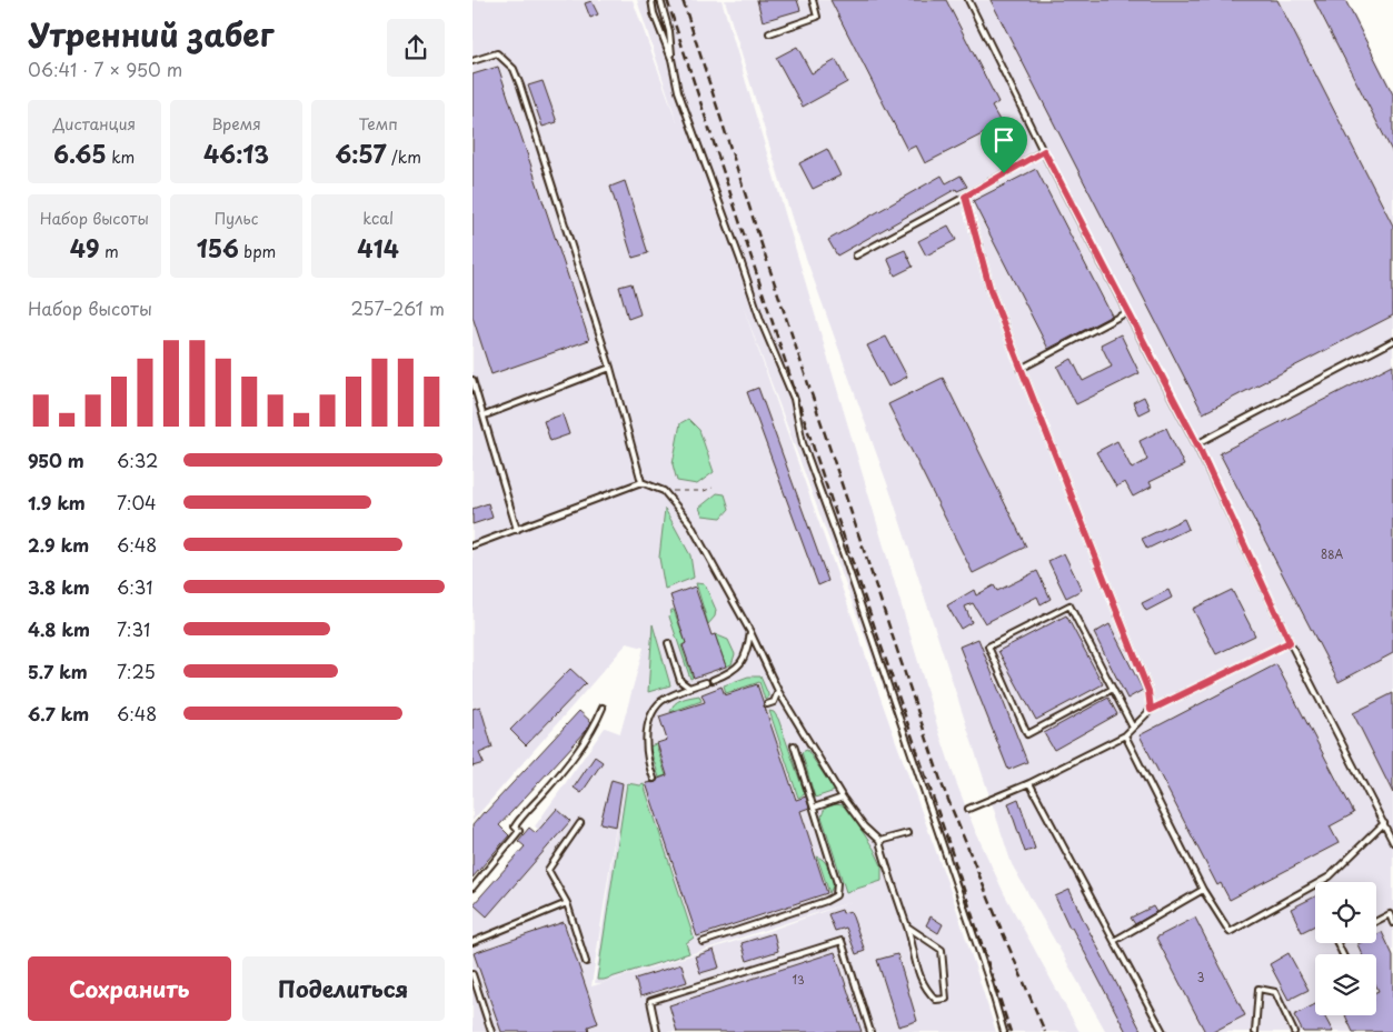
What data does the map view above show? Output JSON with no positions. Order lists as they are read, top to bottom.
{
  "house_numbers": ["88А", "3", "13"],
  "page": {
    "heading": ["Утренний забег", "06:41 · 7 × 950 m"],
    "stats": [
      ["Дистанция", "6.65 km"],
      ["Время", "46:13"],
      ["Темп", "6:57 /km"],
      ["Набор высоты", "49 m"],
      ["Пульс", "156 bpm"],
      ["kcal", "414"]
    ],
    "chart": ["Набор высоты", "257–261 m"],
    "list": [
      {
        "name": "950 m",
        "note": "6:32"
      },
      {
        "name": "1.9 km",
        "note": "7:04"
      },
      {
        "name": "2.9 km",
        "note": "6:48"
      },
      {
        "name": "3.8 km",
        "note": "6:31"
      },
      {
        "name": "4.8 km",
        "note": "7:31"
      },
      {
        "name": "5.7 km",
        "note": "7:25"
      },
      {
        "name": "6.7 km",
        "note": "6:48"
      }
    ],
    "buttons": ["Сохранить", "Поделиться"]
  }
}
